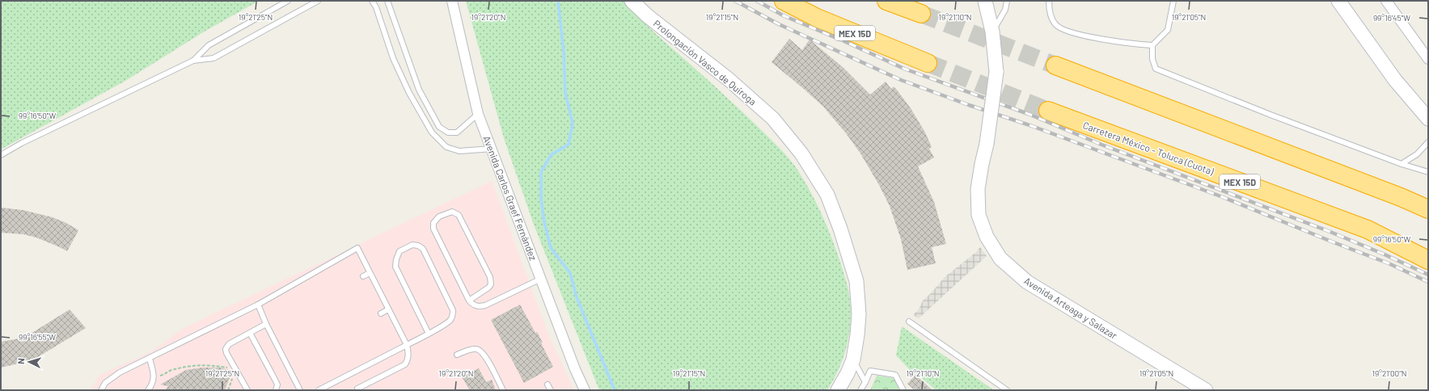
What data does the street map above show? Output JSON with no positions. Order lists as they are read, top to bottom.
{
  "streets": {
    "highway": ["MEX 15D", "Carretera México - Toluca (Cuota)"],
    "street": ["Prolongación Vasco de Quiroga", "Avenida Carlos Graef Fernández", "Avenida Arteaga y Salazar"]
  },
  "north": "left",
  "coordinates": [
    "19°21'25\"N",
    "19°21'20\"N",
    "19°21'15\"N",
    "19°21'10\"N",
    "19°21'05\"N",
    "99°16'45\"W",
    "99°16'50\"W",
    "99°16'55\"W",
    "19°21'00\"N"
  ]
}
